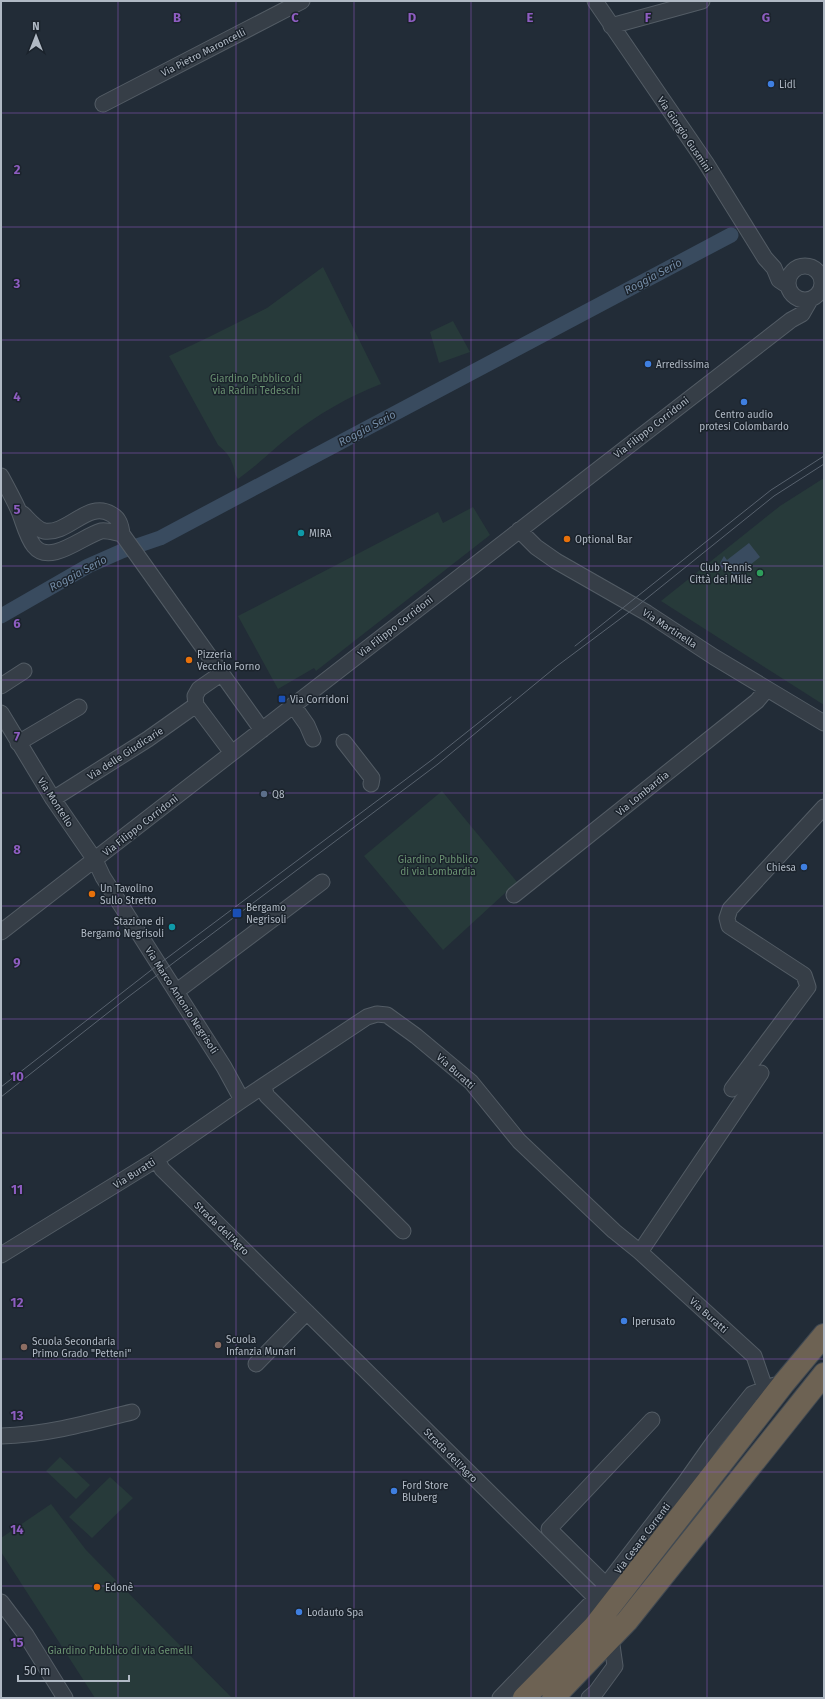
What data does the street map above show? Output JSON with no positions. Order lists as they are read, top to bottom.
{
  "streets": {
    "highway": ["Via Cesare Correnti"],
    "street": [
      "Via Pietro Maroncelli",
      "Via Giorgio Gusmini",
      "Via Filippo Corridoni",
      "Via Martinella",
      "Via delle Giudicarie",
      "Via Lombardia",
      "Via Montello",
      "Via Marco Antonio Negrisoli",
      "Via Buratti",
      "Strada dell'Agro"
    ]
  },
  "crossings": [
    ["Via Giorgio Gusmini", "Via Filippo Corridoni"],
    ["Via Filippo Corridoni", "Via Martinella"],
    ["Via Filippo Corridoni", "Via Montello"],
    ["Via Filippo Corridoni", "Via Marco Antonio Negrisoli"],
    ["Via Martinella", "Via Lombardia"],
    ["Via delle Giudicarie", "Via Montello"],
    ["Via Montello", "Via Marco Antonio Negrisoli"],
    ["Via Marco Antonio Negrisoli", "Via Buratti"],
    ["Via Buratti", "Strada dell'Agro"],
    ["Via Buratti", "Via Cesare Correnti"],
    ["Strada dell'Agro", "Via Cesare Correnti"]
  ],
  "water": ["Roggia Serio"],
  "parks": ["Giardino Pubblico di via Radini Tedeschi", "Giardino Pubblico di via Lombardia", "Giardino Pubblico di via Gemelli"],
  "places": {
    "other": [
      "Lidl",
      "Arredissima",
      "Centro audio protesi Colombardo",
      "MIRA",
      "Optional Bar",
      "Club Tennis Città dei Mille",
      "Pizzeria Vecchio Forno",
      "Q8",
      "Chiesa",
      "Un Tavolino Sullo Stretto",
      "Stazione di Bergamo Negrisoli",
      "Iperusato",
      "Scuola Infanzia Munari",
      "Scuola Secondaria Primo Grado \"Petteni\"",
      "Ford Store Bluberg",
      "Edonè",
      "Lodauto Spa"
    ],
    "transit": ["Via Corridoni", "Bergamo Negrisoli"]
  },
  "scale_bar": "50 m",
  "north": "top",
  "grid": {
    "columns": [
      "B",
      "C",
      "D",
      "E",
      "F",
      "G"
    ],
    "rows": [
      "2",
      "3",
      "4",
      "5",
      "6",
      "7",
      "8",
      "9",
      "10",
      "11",
      "12",
      "13",
      "14",
      "15"
    ]
  }
}
